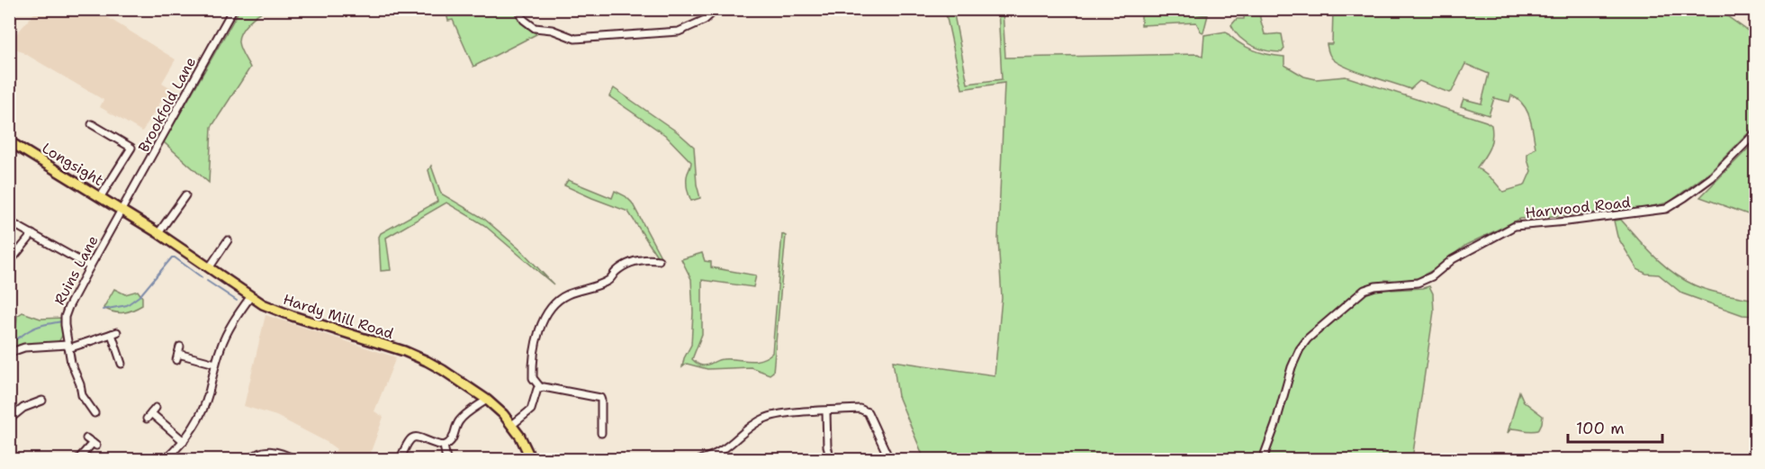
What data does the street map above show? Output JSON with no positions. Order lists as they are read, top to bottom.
{
  "streets": {
    "main road": ["Longsight", "Hardy Mill Road"],
    "street": ["Brookfold Lane", "Harwood Road", "Ruins Lane"]
  },
  "crossings": [
    ["Brookfold Lane", "Longsight"],
    ["Brookfold Lane", "Ruins Lane"],
    ["Brookfold Lane", "Hardy Mill Road"],
    ["Longsight", "Ruins Lane"],
    ["Longsight", "Hardy Mill Road"],
    ["Ruins Lane", "Hardy Mill Road"]
  ],
  "scale_bar": "100 m"
}
